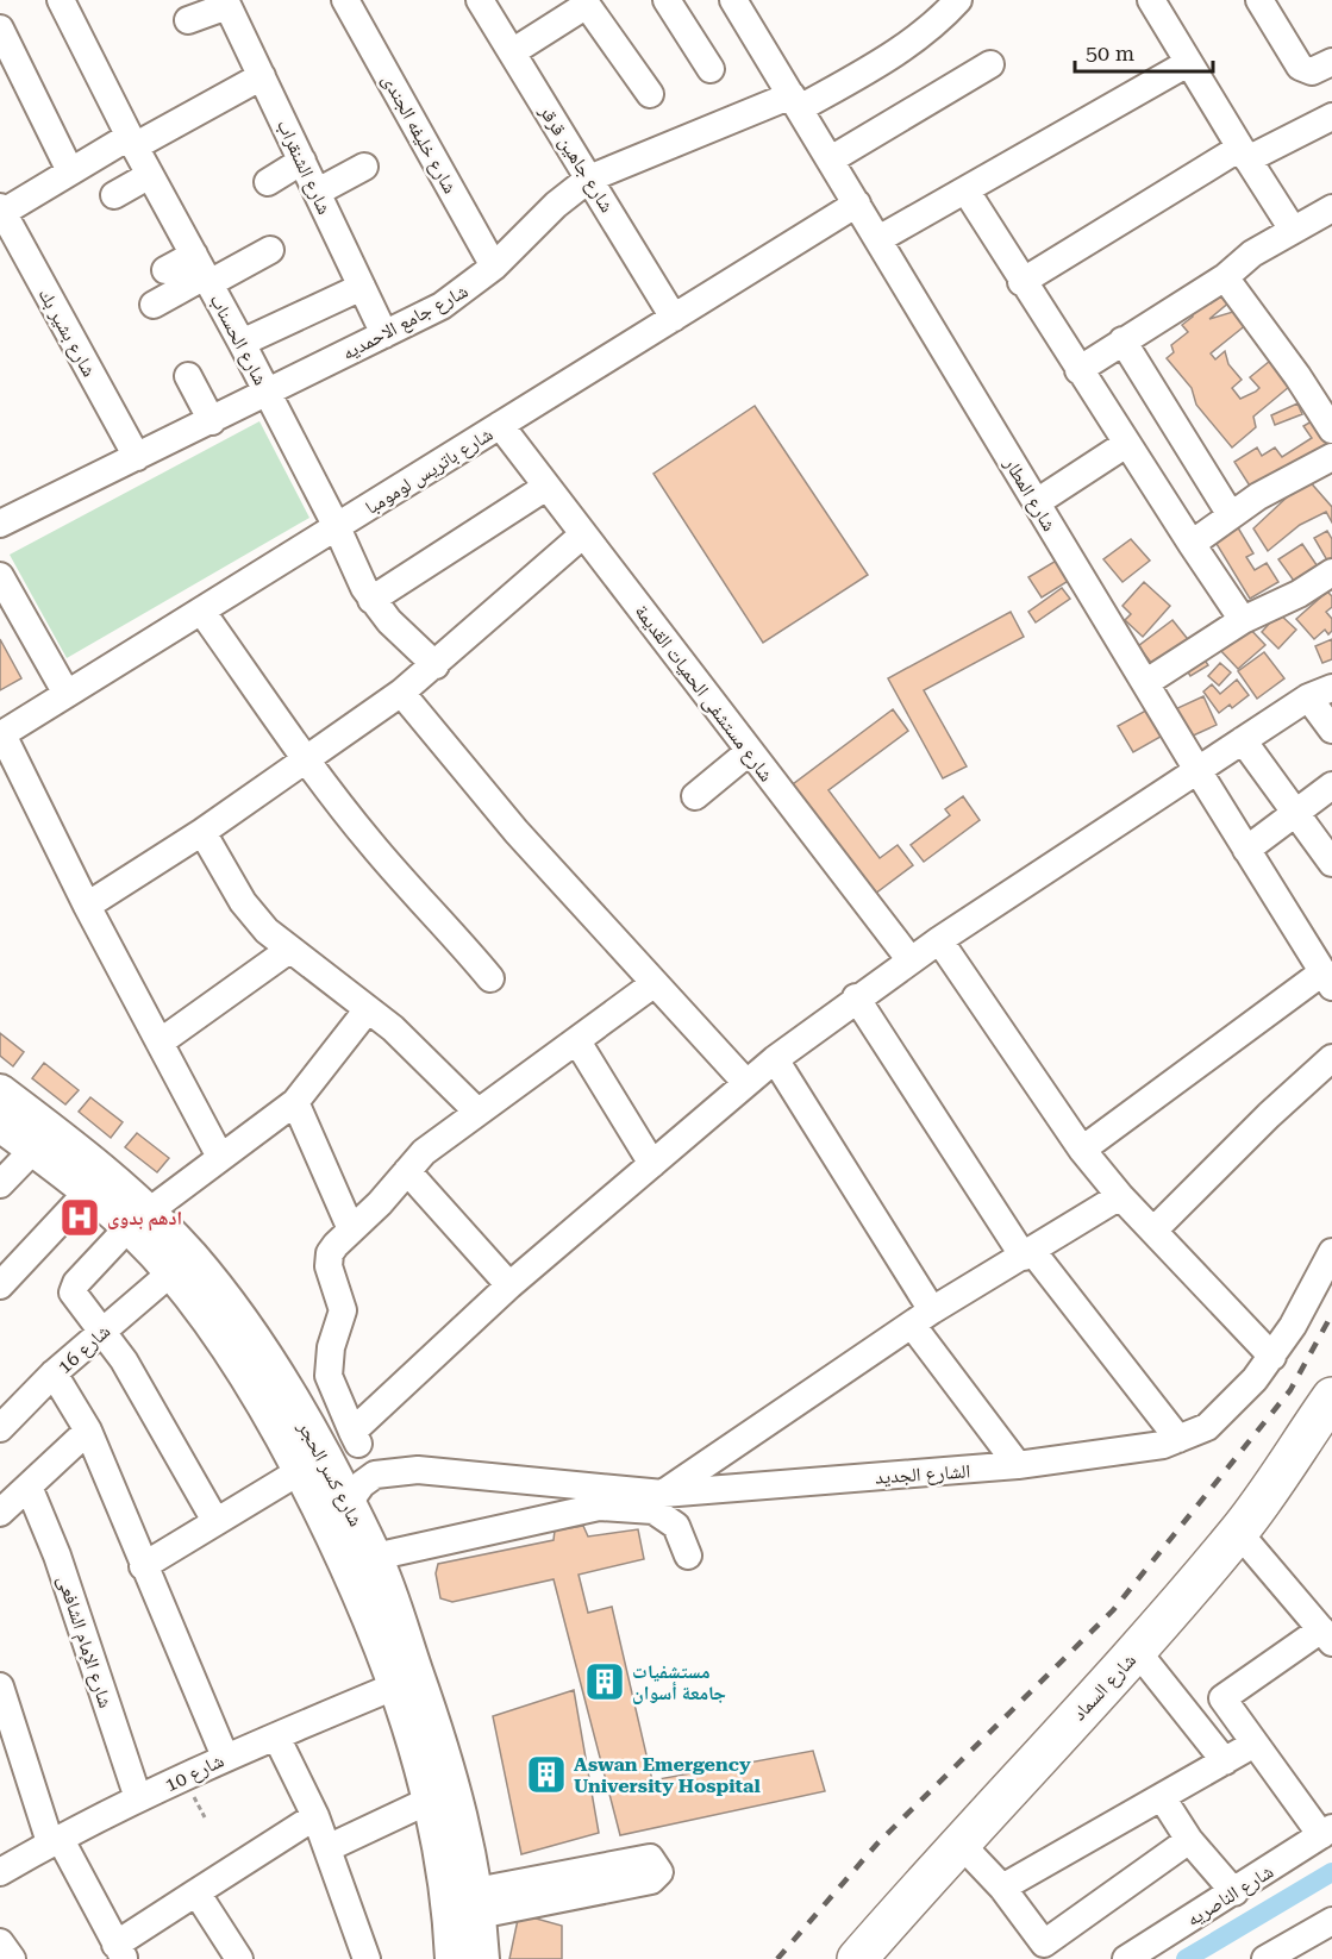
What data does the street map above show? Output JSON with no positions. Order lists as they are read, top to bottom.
{
  "streets": {
    "highway": ["شارع السماد"],
    "main road": ["شارع كسر الحجر"],
    "street": [
      "شارع خليفه الجندى",
      "شارع جاهين قرقر",
      "شارع الشنقراب",
      "شارع جامع الاحمديه",
      "شارع بشير بك",
      "شارع الحسناب",
      "شارع باتريس لومومبا",
      "شارع المطار",
      "شارع مستشفى الحميات القديمة",
      "شارع 16",
      "الشارع الجديد",
      "شارع الإمام الشافعى",
      "شارع 10",
      "شارع الناصريه"
    ]
  },
  "crossings": [
    ["شارع خليفه الجندى", "شارع جامع الاحمديه"],
    ["شارع جاهين قرقر", "شارع جامع الاحمديه"],
    ["شارع جاهين قرقر", "شارع باتريس لومومبا"],
    ["شارع الشنقراب", "شارع جامع الاحمديه"],
    ["شارع جامع الاحمديه", "شارع بشير بك"],
    ["شارع جامع الاحمديه", "شارع الحسناب"],
    ["شارع جامع الاحمديه", "شارع المطار"],
    ["شارع الحسناب", "شارع باتريس لومومبا"],
    ["شارع باتريس لومومبا", "شارع المطار"],
    ["شارع باتريس لومومبا", "شارع مستشفى الحميات القديمة"],
    ["شارع 16", "شارع كسر الحجر"],
    ["شارع كسر الحجر", "الشارع الجديد"],
    ["شارع كسر الحجر", "شارع 10"],
    ["شارع الإمام الشافعى", "شارع 10"]
  ],
  "places": {
    "hospital": ["ادهم بدوى"],
    "building": ["مستشفيات جامعة أسوان", "Aswan Emergency University Hospital"]
  },
  "scale_bar": "50 m"
}
